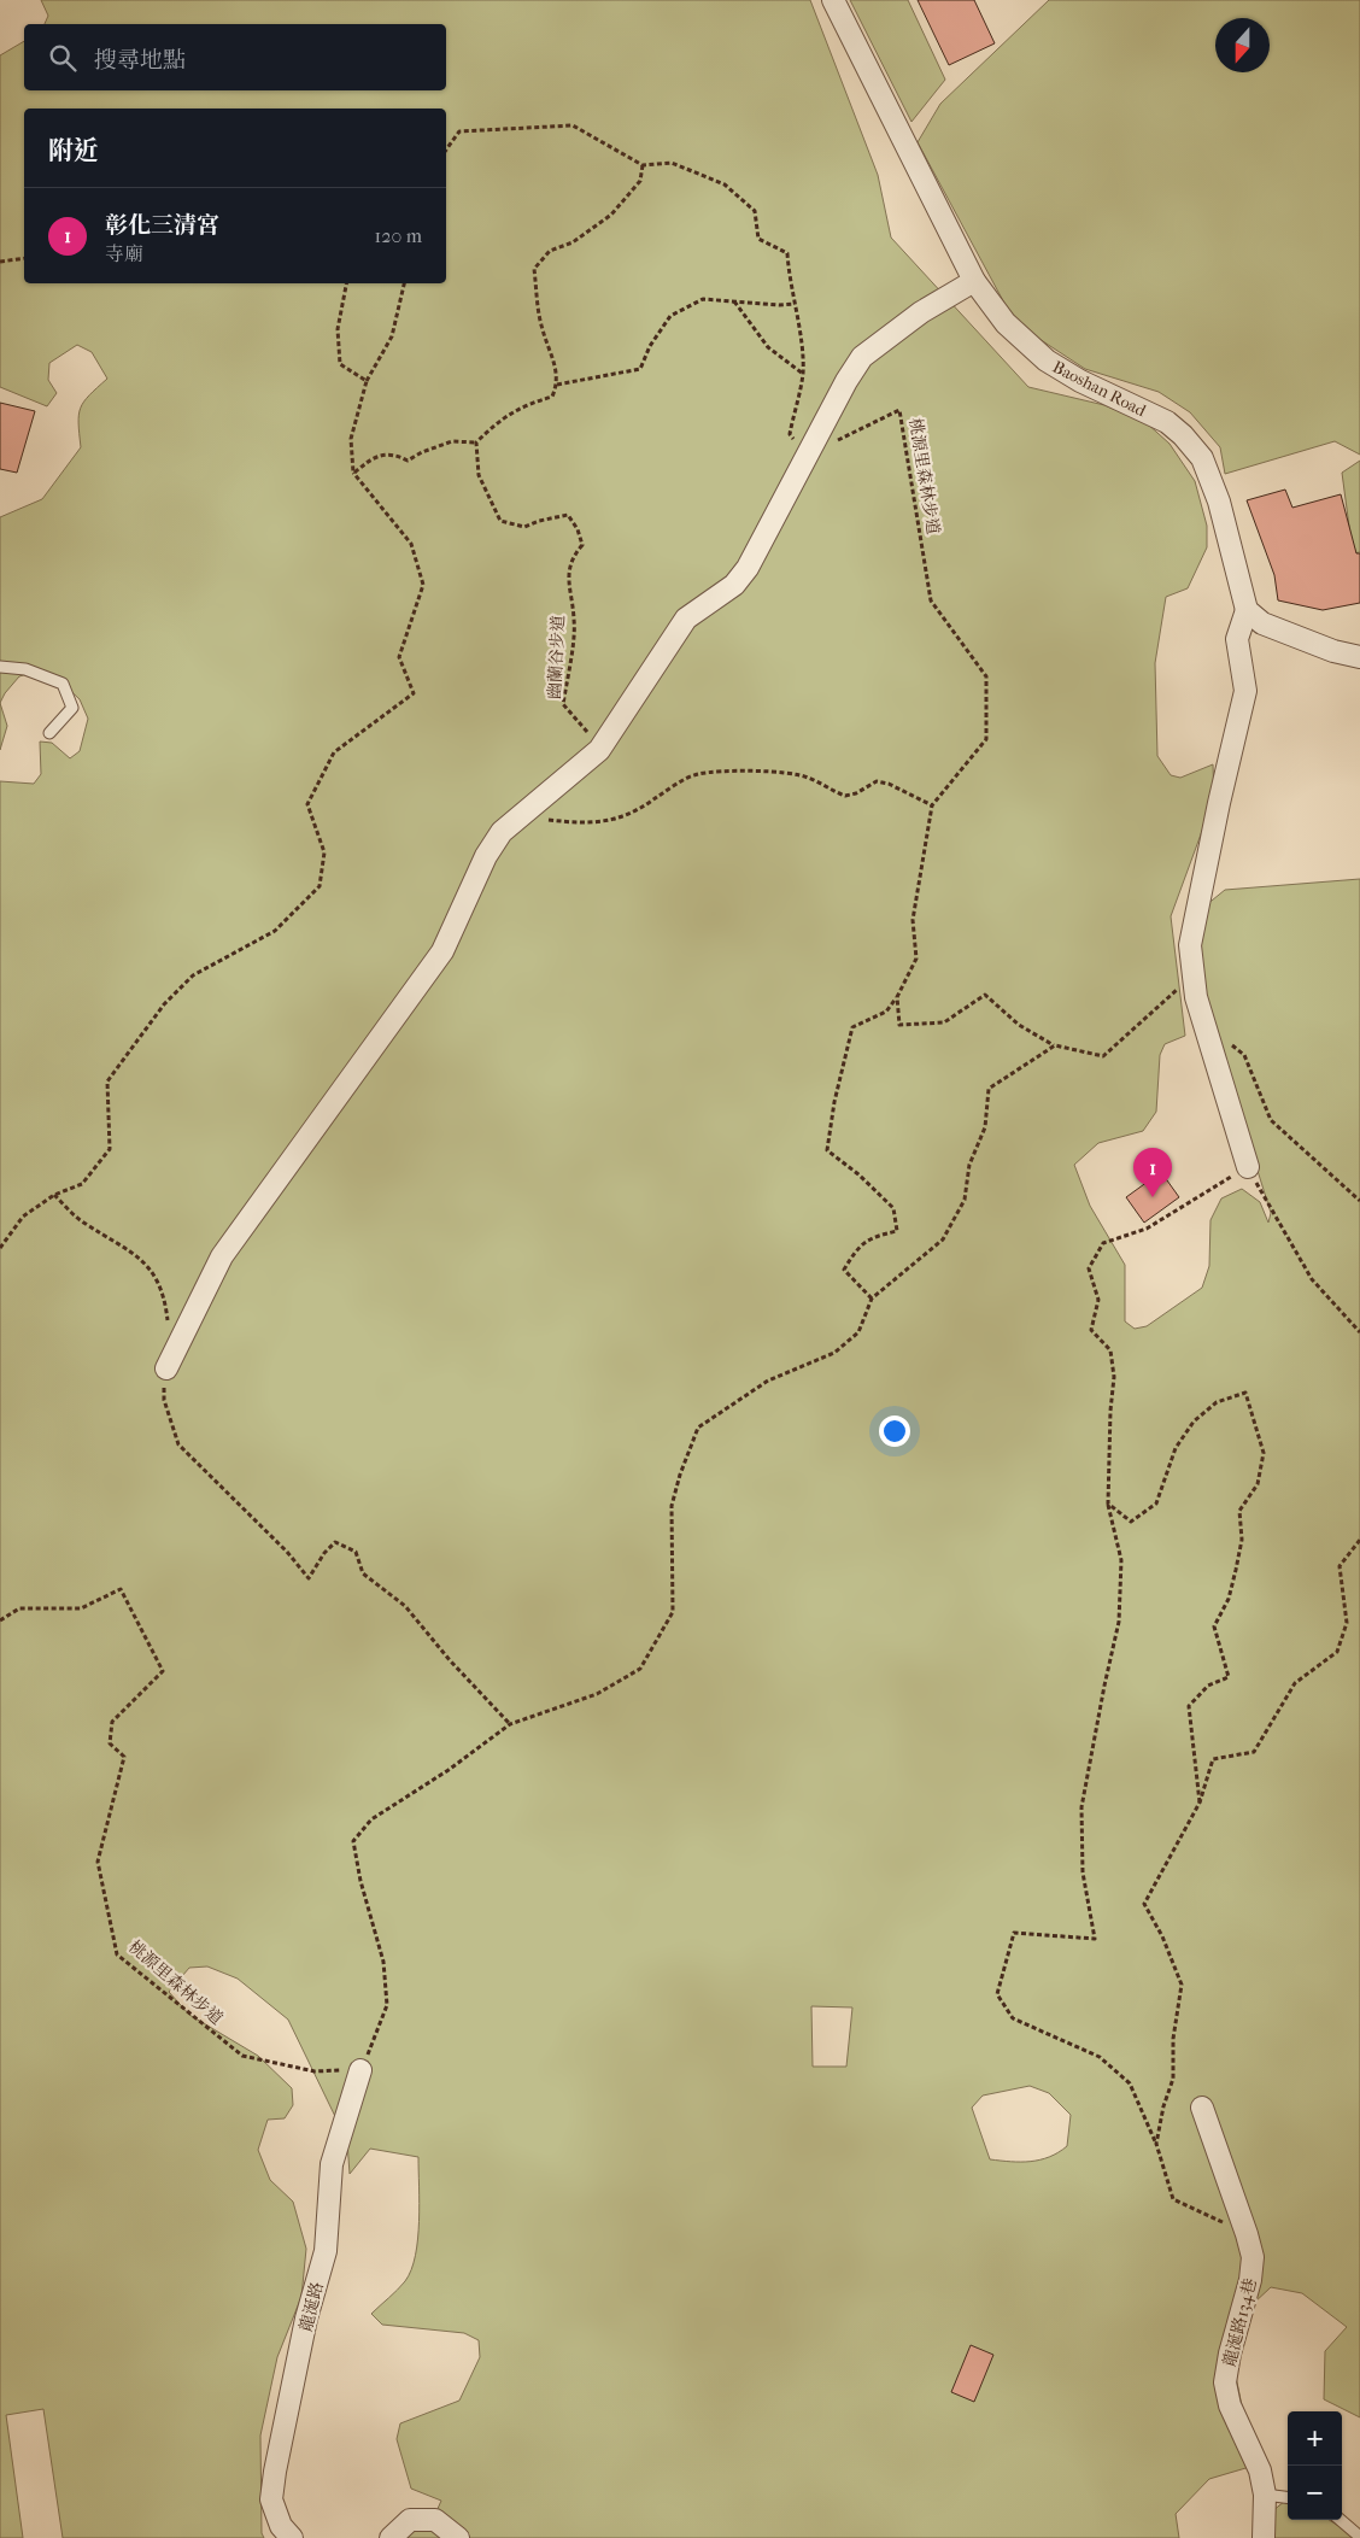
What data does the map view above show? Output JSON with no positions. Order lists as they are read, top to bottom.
{
  "streets": {
    "street": ["Baoshan Road", "龍涎路", "龍涎路134巷"],
    "path": ["桃源里森林步道", "幽蘭谷步道"]
  },
  "crossings": [
    ["桃源里森林步道", "龍涎路"]
  ],
  "north": "bottom",
  "page": {
    "search": "搜尋地點",
    "heading": "附近",
    "list": [
      {
        "mark": "1",
        "name": "彰化三清宮",
        "note": "寺廟",
        "value": "120 m"
      }
    ],
    "pins": "1",
    "map_buttons": ["+", "−"]
  }
}
